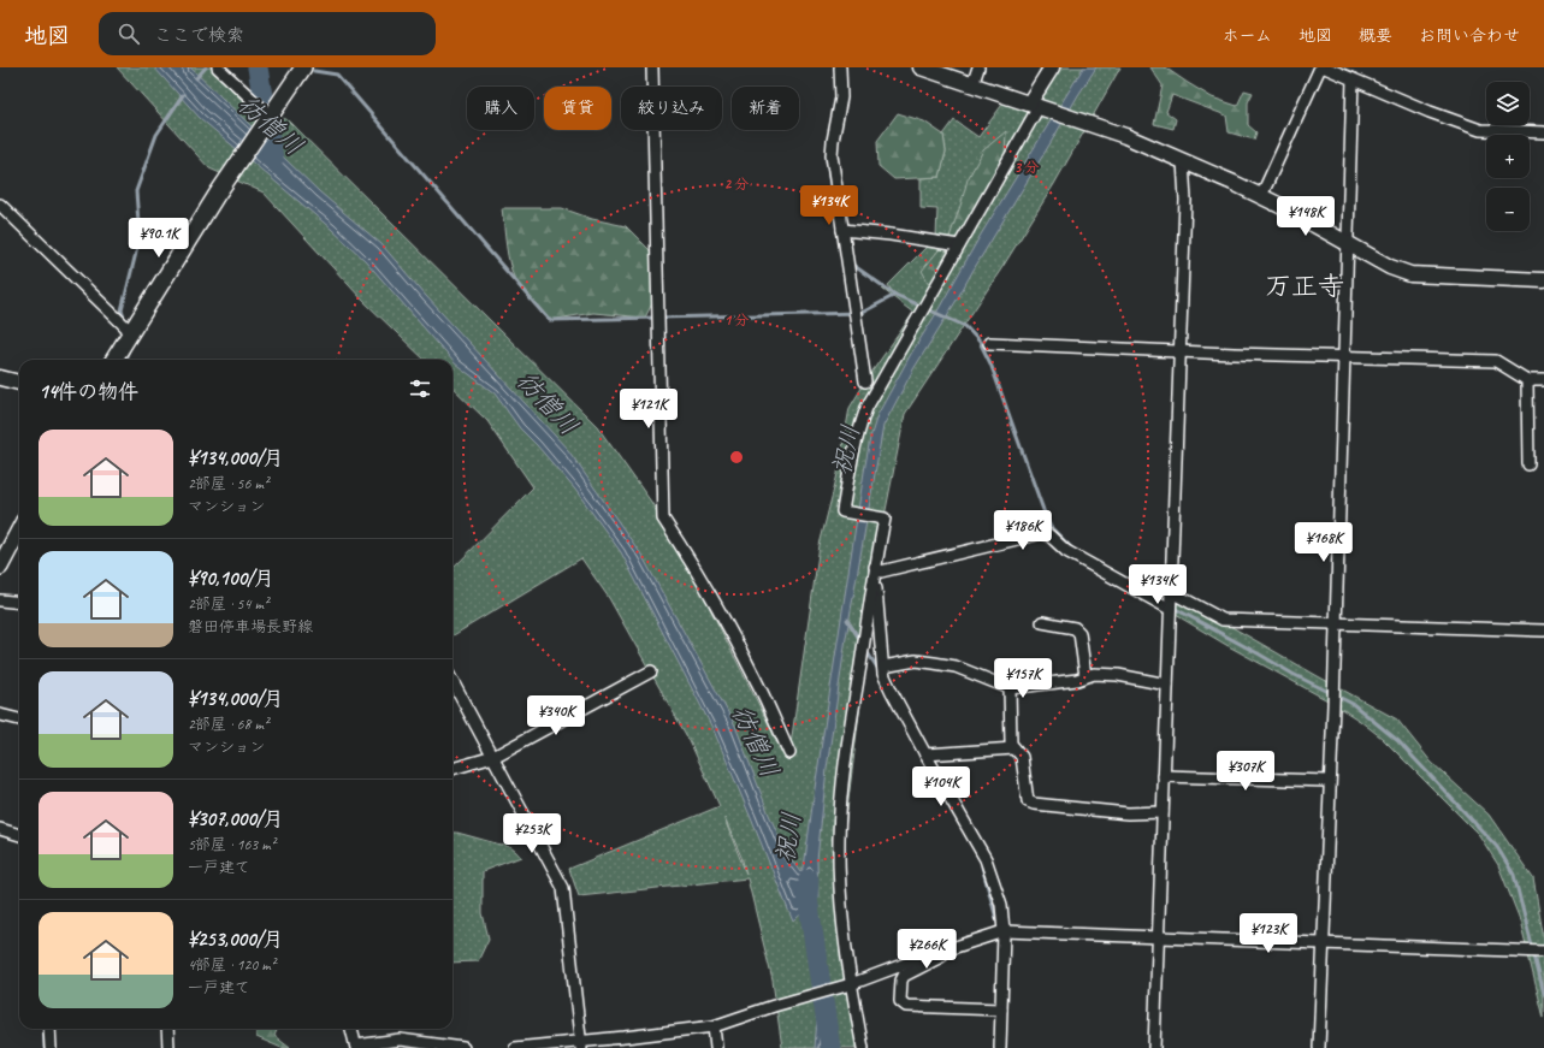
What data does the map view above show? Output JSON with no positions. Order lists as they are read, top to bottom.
{
  "districts": ["万正寺"],
  "water": ["彷僧川", "祝川"],
  "page": {
    "header": "地図",
    "search": "ここで検索",
    "nav": [
      "ホーム",
      "地図",
      "概要",
      "お問い合わせ"
    ],
    "map_buttons": ["+", "−"],
    "chip": [
      "購入",
      "賃貸",
      "絞り込み",
      "新着"
    ],
    "price": [
      "¥134K",
      "¥148K",
      "¥90.1K",
      "¥121K",
      "¥186K",
      "¥168K",
      "¥134K",
      "¥157K",
      "¥340K",
      "¥307K",
      "¥104K",
      "¥253K",
      "¥123K",
      "¥266K"
    ],
    "heading": "14件の物件",
    "list": [
      {
        "name": "¥134,000/月",
        "note": "2部屋 · 56 m² · マンション"
      },
      {
        "name": "¥90,100/月",
        "note": "2部屋 · 54 m² · 磐田停車場長野線"
      },
      {
        "name": "¥134,000/月",
        "note": "2部屋 · 68 m² · マンション"
      },
      {
        "name": "¥307,000/月",
        "note": "5部屋 · 163 m² · 一戸建て"
      },
      {
        "name": "¥253,000/月",
        "note": "4部屋 · 120 m² · 一戸建て"
      }
    ]
  },
  "rings": ["3 分", "2 分", "1 分"]
}
